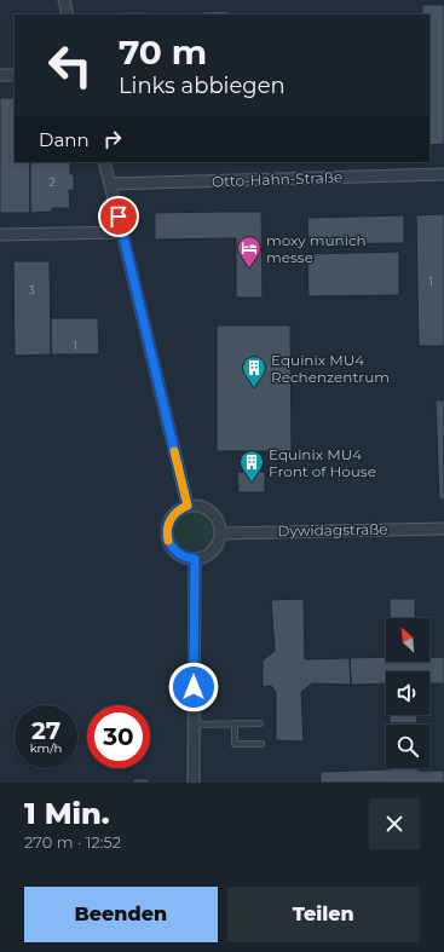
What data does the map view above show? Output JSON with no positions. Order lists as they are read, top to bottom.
{
  "streets": {
    "street": ["Otto-Hahn-Straße", "Dywidagstraße"]
  },
  "places": {
    "hotel": ["moxy munich messe"],
    "building": ["Equinix MU4 Rechenzentrum", "Equinix MU4 Front of House"]
  },
  "house_numbers": [
    "2",
    "1",
    "3",
    "1"
  ],
  "north": "top left",
  "page": {
    "turn": ["70 m", "Links abbiegen"],
    "then": "Dann",
    "speed": "27 km/h",
    "limit": "30",
    "heading": ["1 Min.", "270 m · 12:52"],
    "buttons": ["Beenden", "Teilen"]
  }
}
